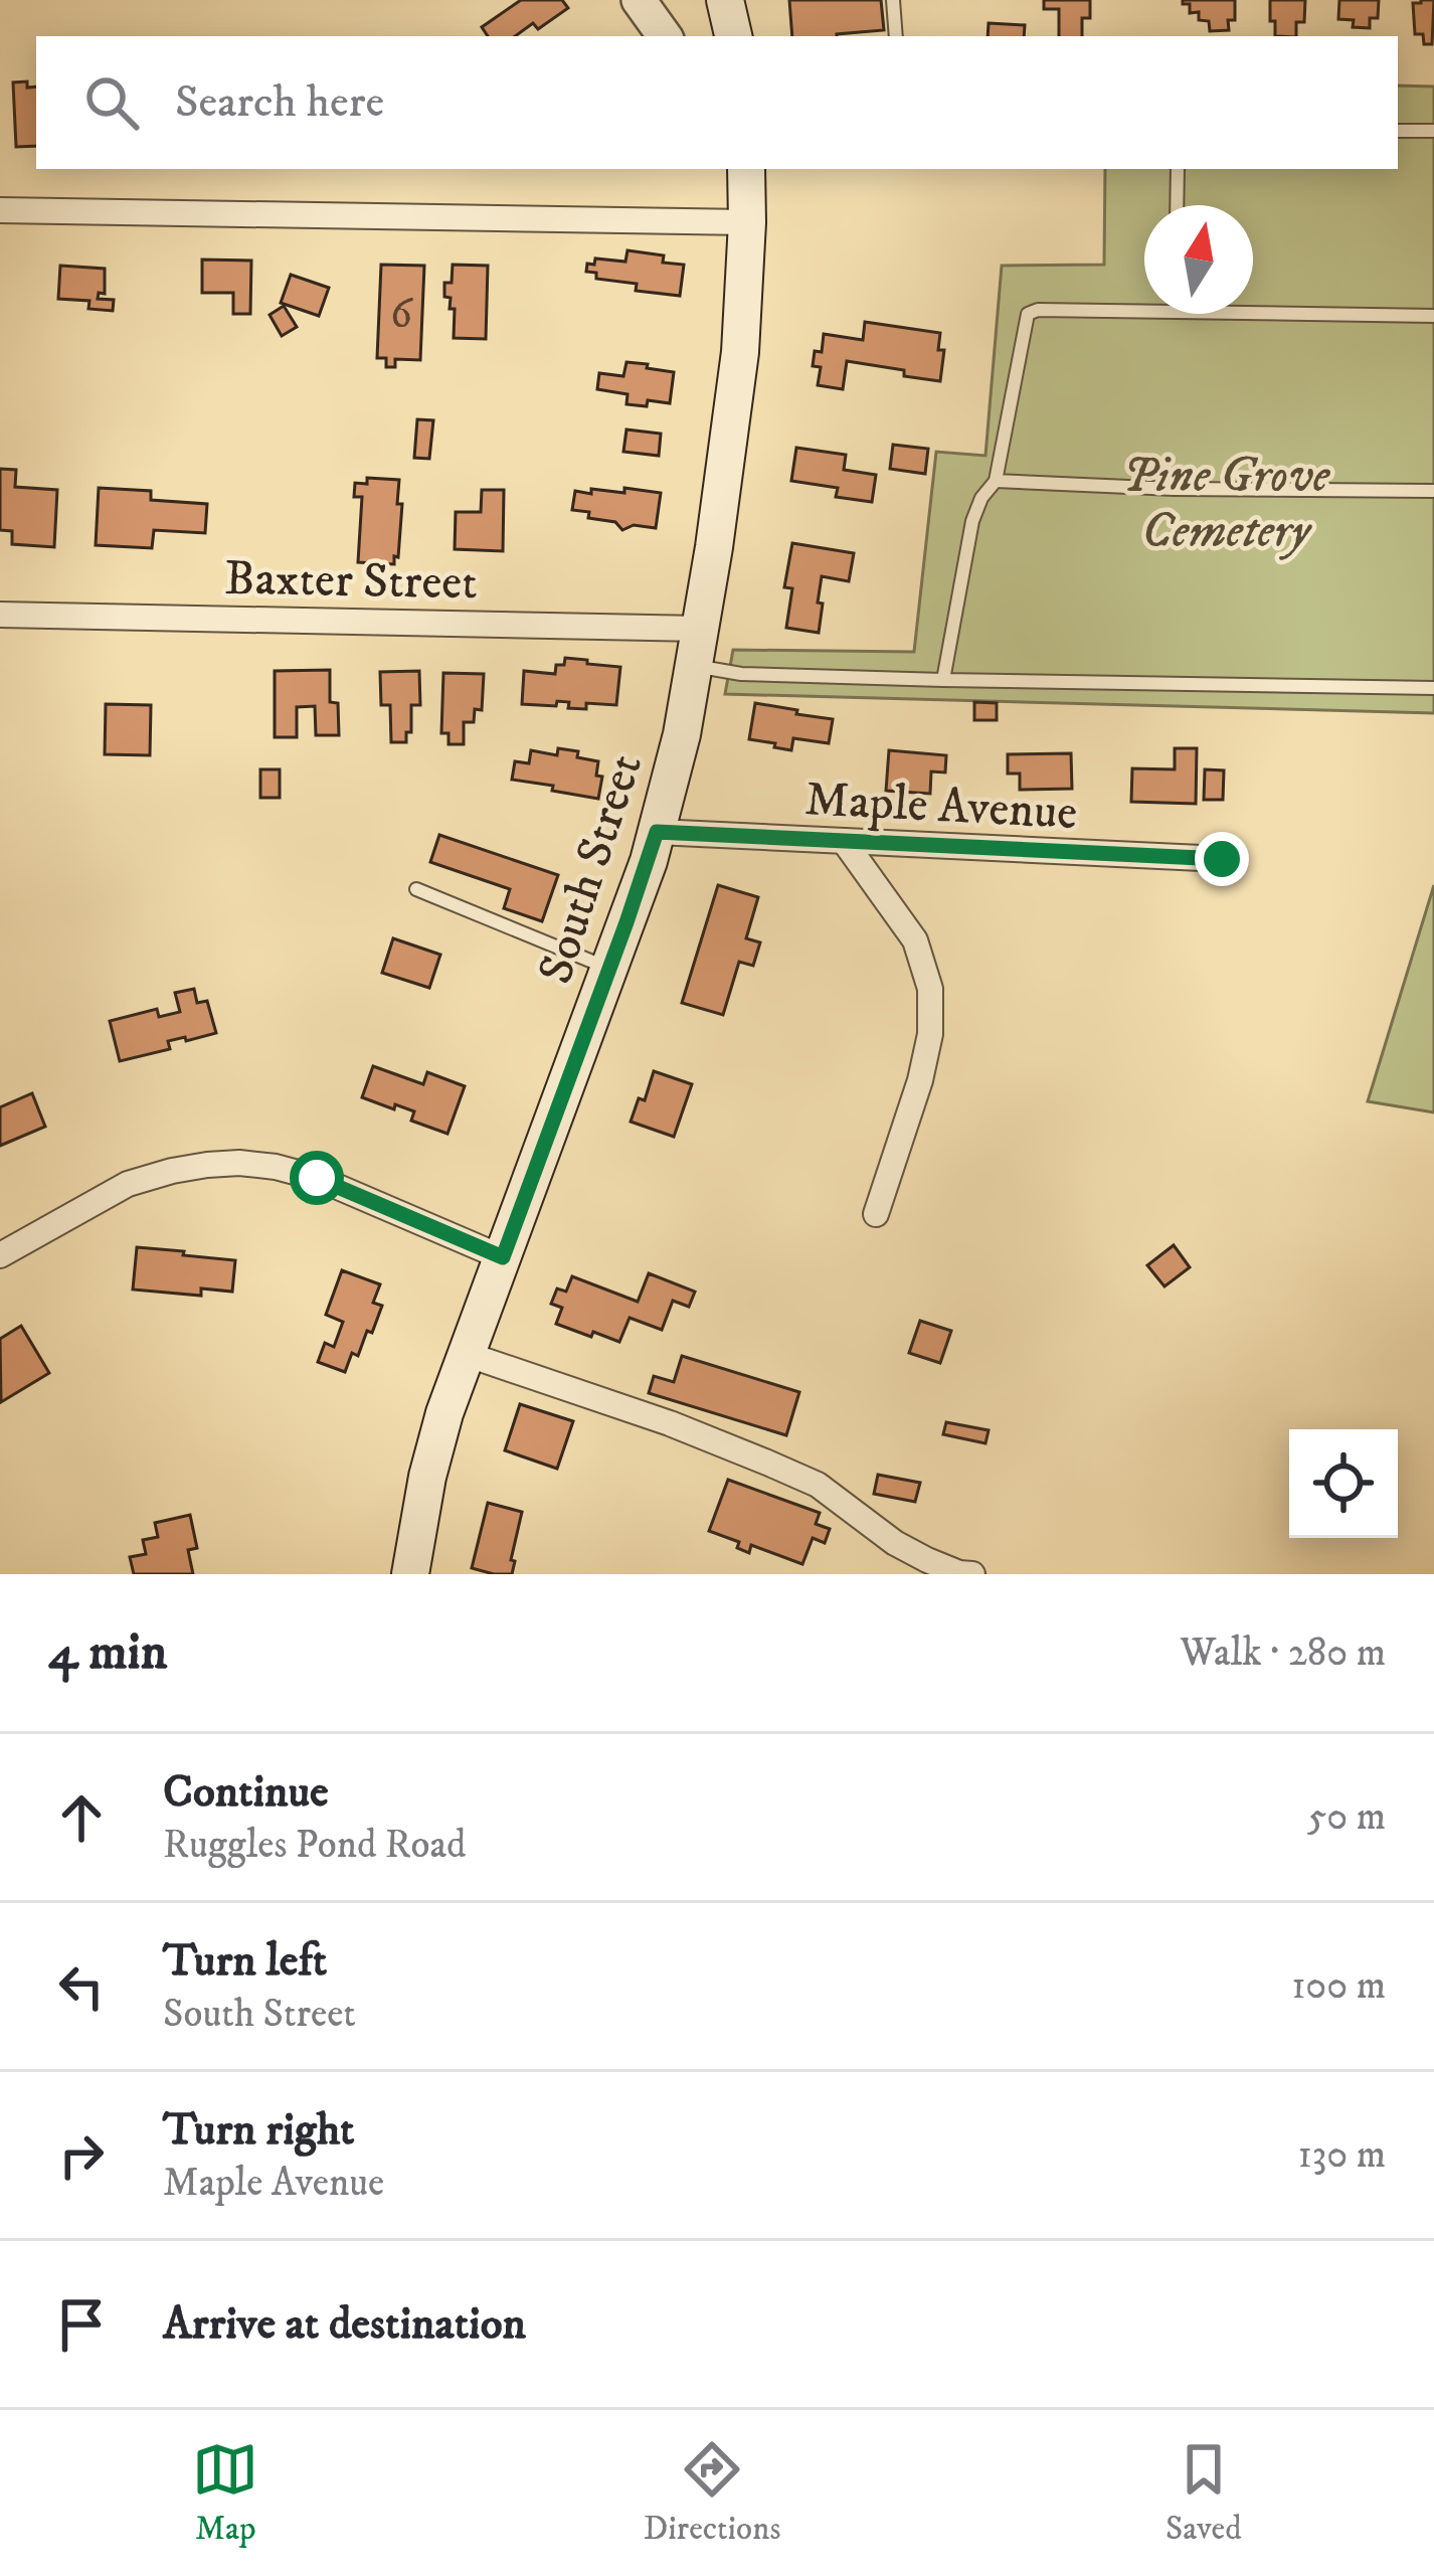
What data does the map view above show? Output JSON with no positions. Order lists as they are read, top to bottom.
{
  "streets": {
    "main road": ["South Street"],
    "street": ["Baxter Street", "Maple Avenue"]
  },
  "crossings": [
    ["Baxter Street", "South Street"],
    ["Maple Avenue", "South Street"]
  ],
  "parks": ["Pine Grove Cemetery"],
  "house_numbers": ["6"],
  "north": "top",
  "page": {
    "search": "Search here",
    "heading": ["4 min", "Walk · 280 m"],
    "list": [
      ["Continue", "Ruggles Pond Road", "50 m"],
      ["Turn left", "South Street", "100 m"],
      ["Turn right", "Maple Avenue", "130 m"],
      "Arrive at destination"
    ],
    "nav": ["Map", "Directions", "Saved"]
  }
}
